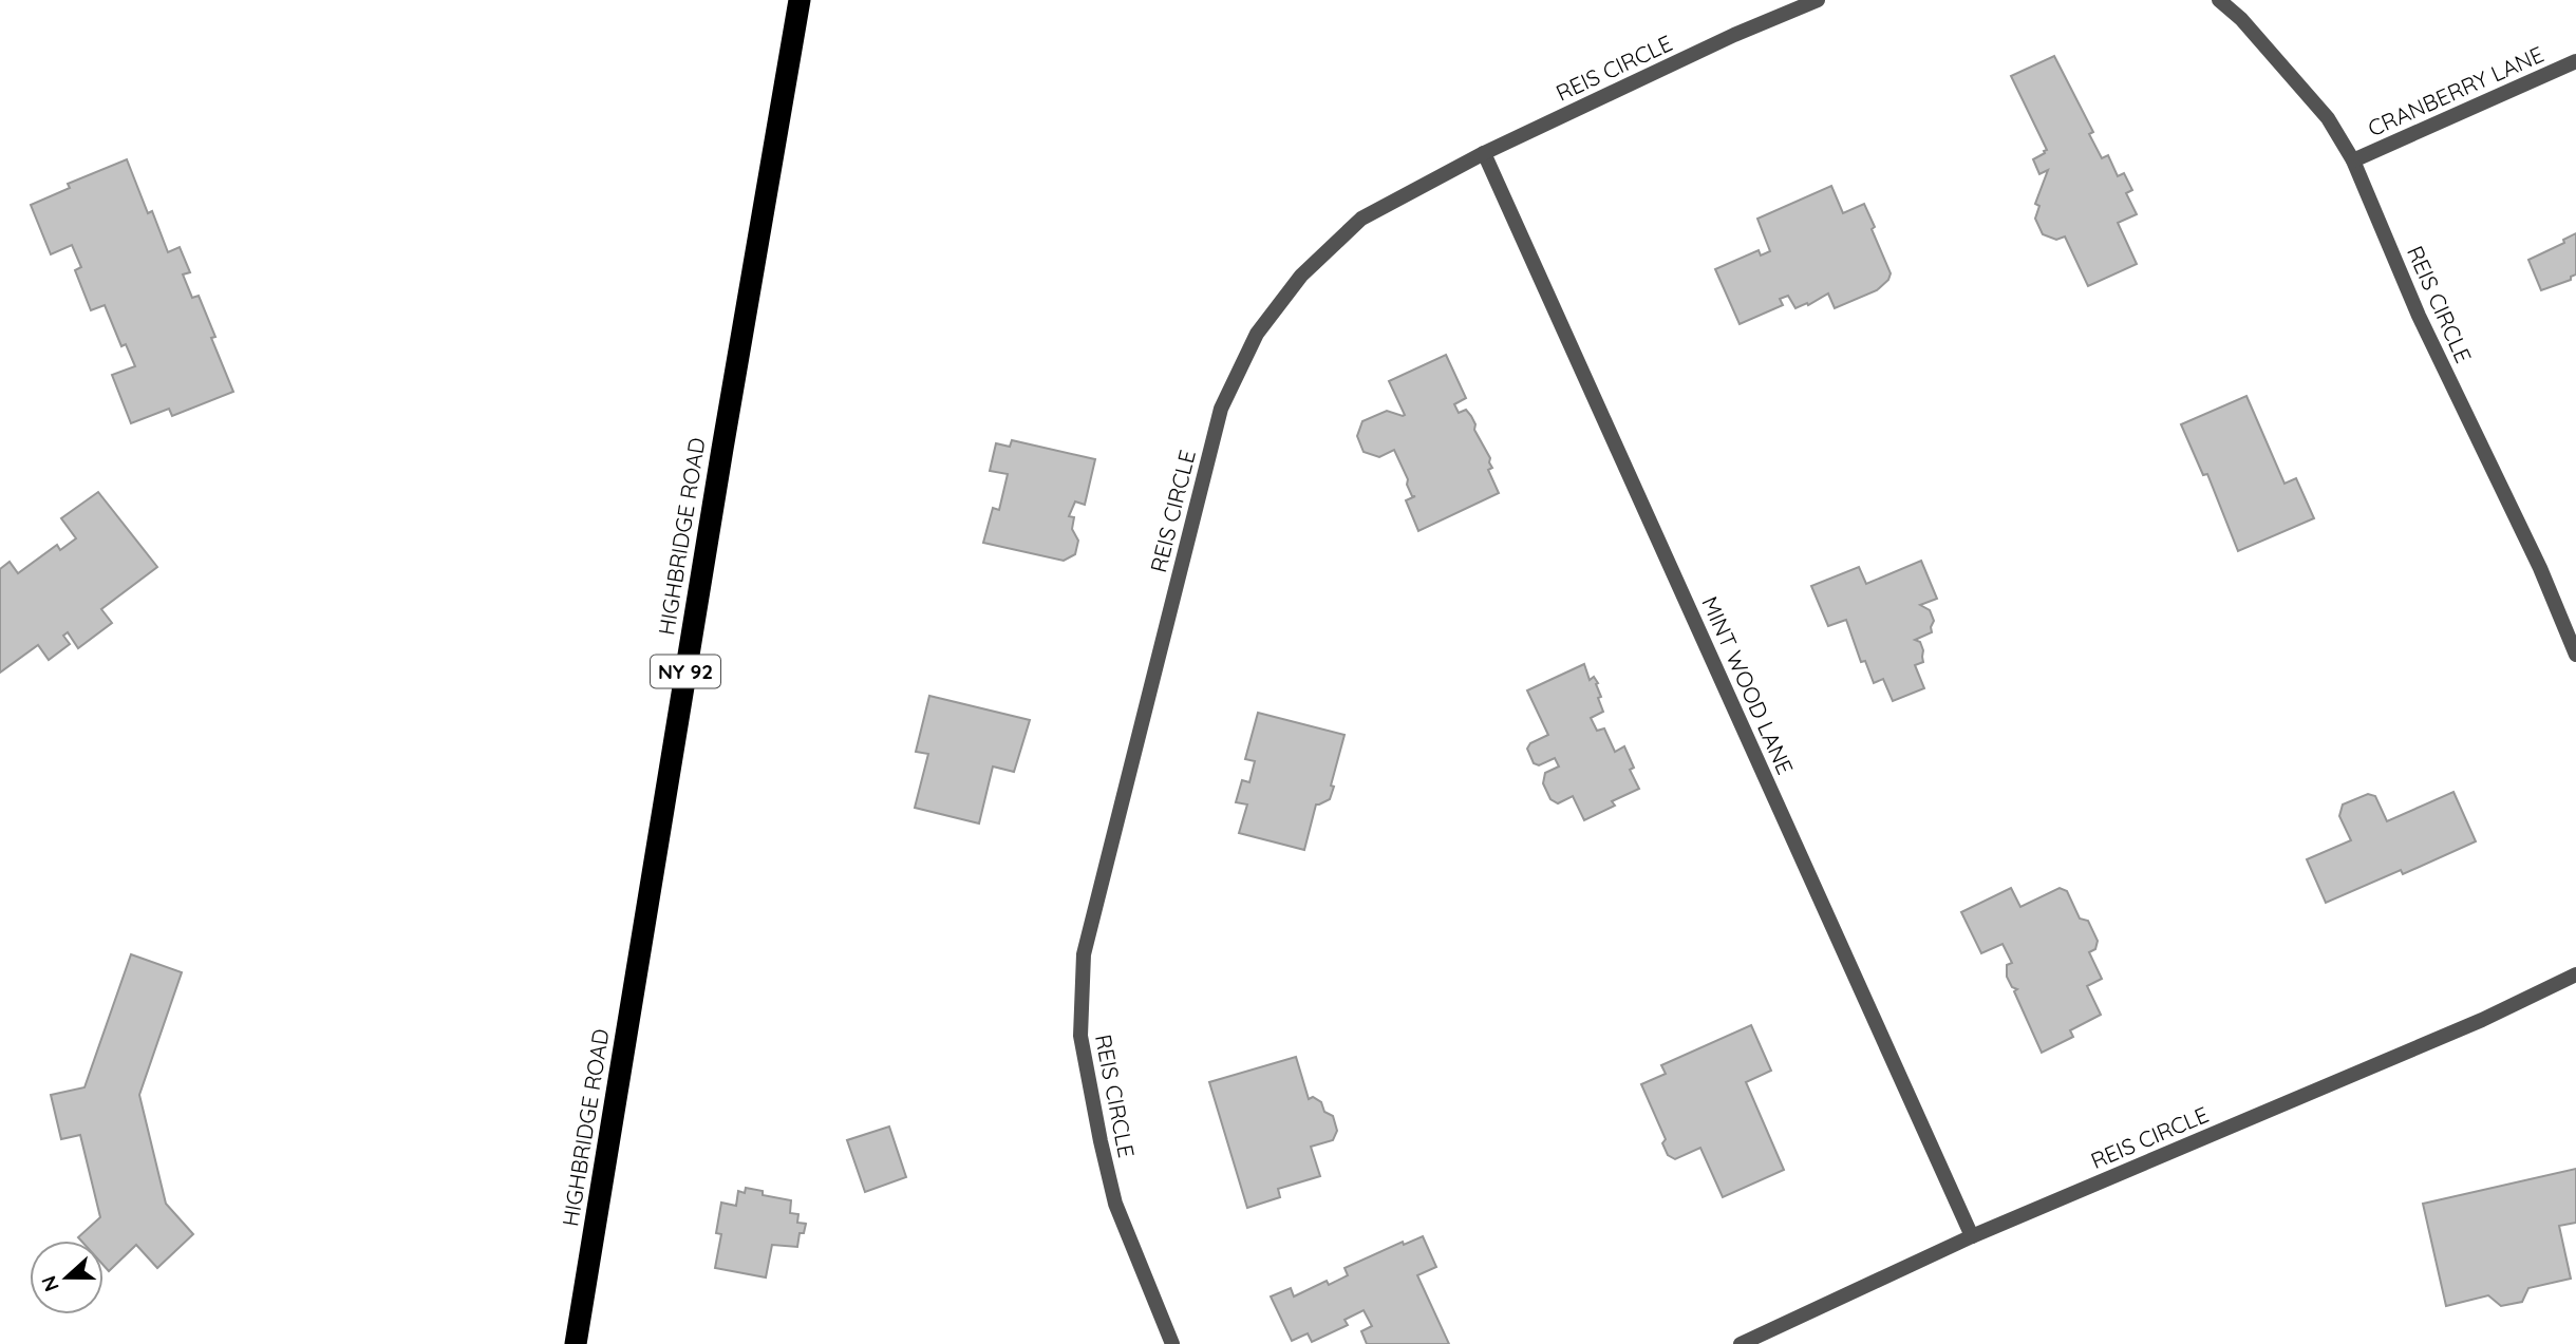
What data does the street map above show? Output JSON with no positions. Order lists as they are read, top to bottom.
{
  "streets": {
    "highway": ["HIGHBRIDGE ROAD", "NY 92"],
    "street": ["REIS CIRCLE", "CRANBERRY LANE", "MINT WOOD LANE"]
  },
  "crossings": [
    ["REIS CIRCLE", "CRANBERRY LANE"],
    ["REIS CIRCLE", "MINT WOOD LANE"]
  ],
  "north": "left"
}
